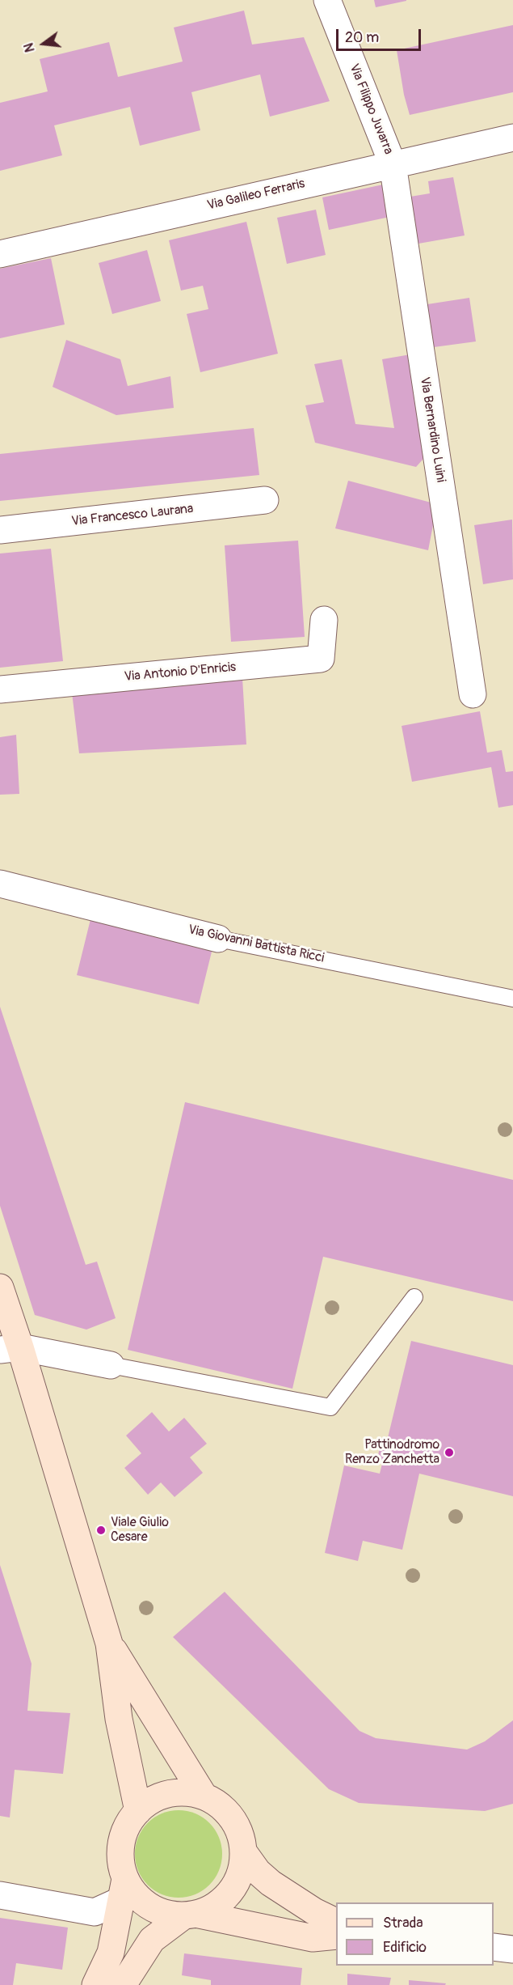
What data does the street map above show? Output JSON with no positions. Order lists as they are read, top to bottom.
{
  "streets": {
    "street": [
      "Via Filippo Juvarra",
      "Via Galileo Ferraris",
      "Via Bernardino Luini",
      "Via Francesco Laurana",
      "Via Antonio D'Enricis",
      "Via Giovanni Battista Ricci"
    ]
  },
  "crossings": [
    ["Via Filippo Juvarra", "Via Galileo Ferraris"],
    ["Via Filippo Juvarra", "Via Bernardino Luini"],
    ["Via Galileo Ferraris", "Via Bernardino Luini"]
  ],
  "places": ["Pattinodromo Renzo Zanchetta", "Viale Giulio Cesare"],
  "legend": ["Strada", "Edificio"],
  "scale_bar": "20 m",
  "north": "left"
}
